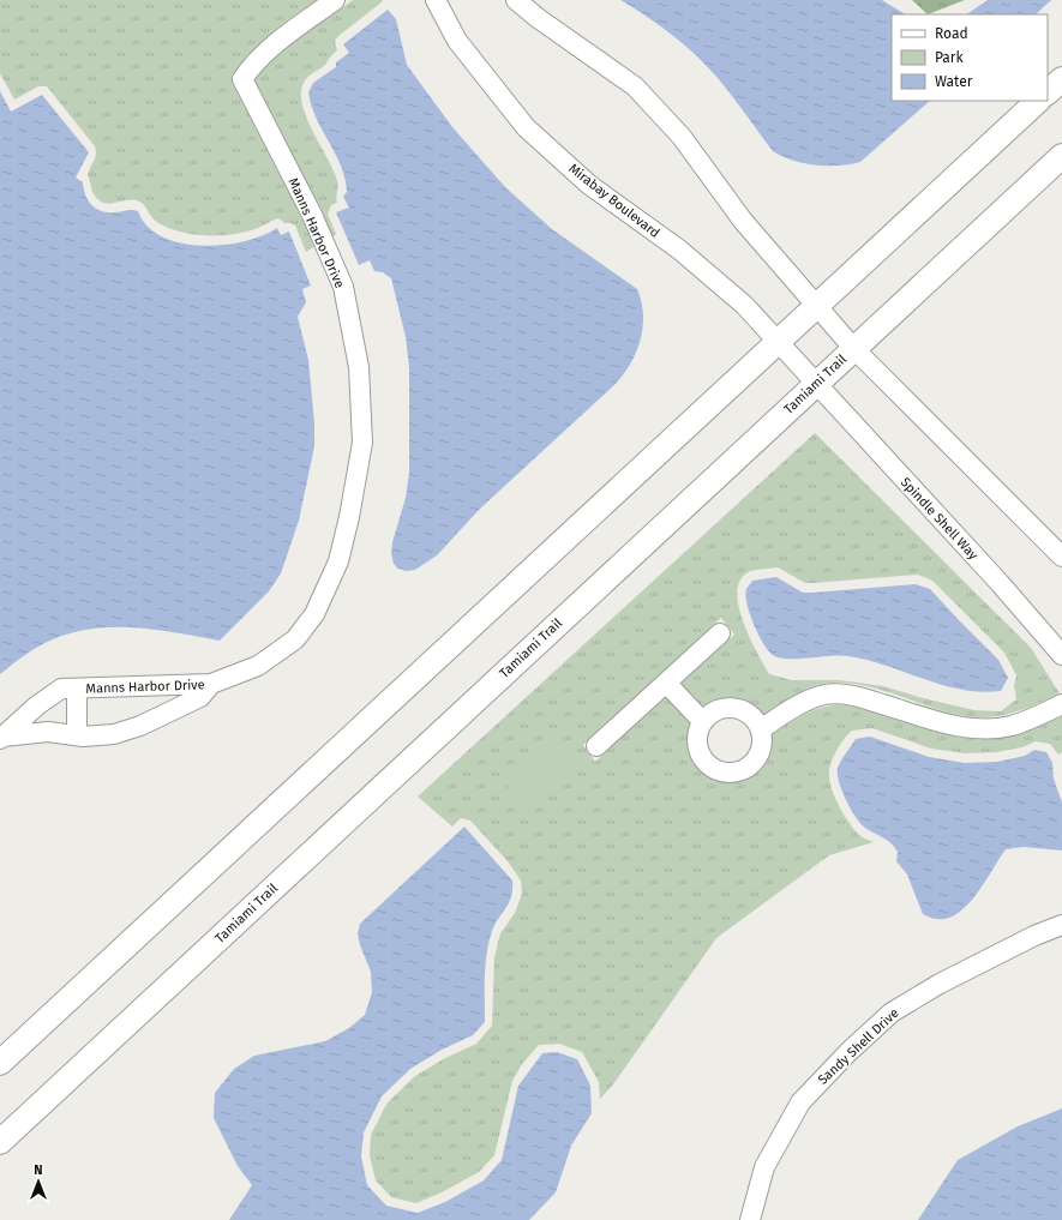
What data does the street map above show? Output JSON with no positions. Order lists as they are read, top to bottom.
{
  "streets": {
    "main road": ["Tamiami Trail"],
    "street": [
      "Mirabay Boulevard",
      "Manns Harbor Drive",
      "Spindle Shell Way",
      "Sandy Shell Drive"
    ]
  },
  "crossings": [
    ["Mirabay Boulevard", "Tamiami Trail"],
    ["Mirabay Boulevard", "Spindle Shell Way"],
    ["Tamiami Trail", "Spindle Shell Way"]
  ],
  "legend": ["Road", "Park", "Water"],
  "north": "top"
}
